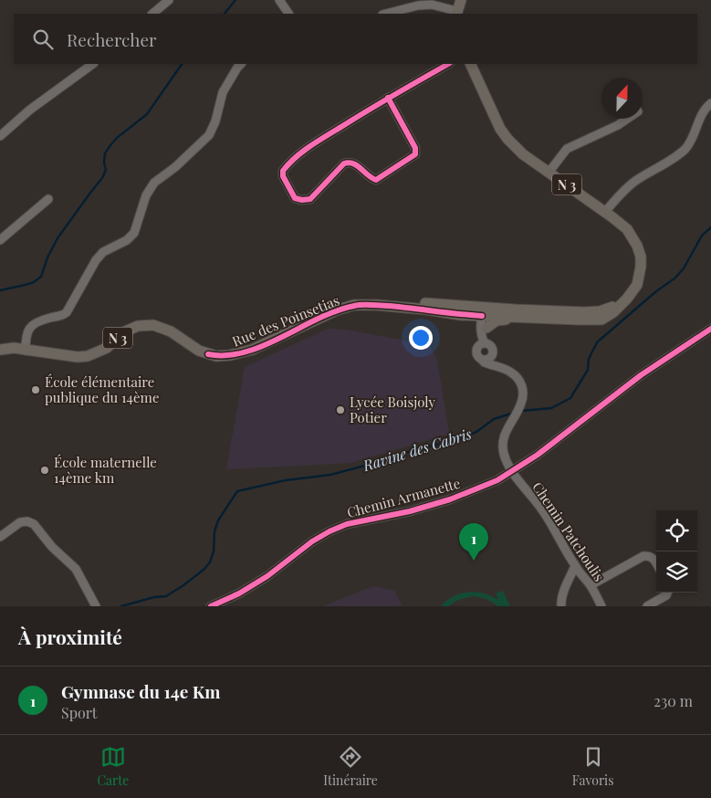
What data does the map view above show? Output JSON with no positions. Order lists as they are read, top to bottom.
{
  "streets": {
    "main road": ["N 3", "Rue des Poinsetias"],
    "street": ["Chemin Armanette", "Chemin Patchoulis"]
  },
  "crossings": [
    ["Chemin Armanette", "Chemin Patchoulis"]
  ],
  "water": ["Ravine des Cabris"],
  "places": ["École élémentaire publique du 14ème", "Lycée Boisjoly Potier", "École maternelle 14ème km"],
  "north": "top",
  "page": {
    "search": "Rechercher",
    "pins": "1",
    "heading": "À proximité",
    "list": [
      {
        "mark": "1",
        "name": "Gymnase du 14e Km",
        "note": "Sport",
        "value": "230 m"
      }
    ],
    "nav": ["Carte", "Itinéraire", "Favoris"]
  }
}
